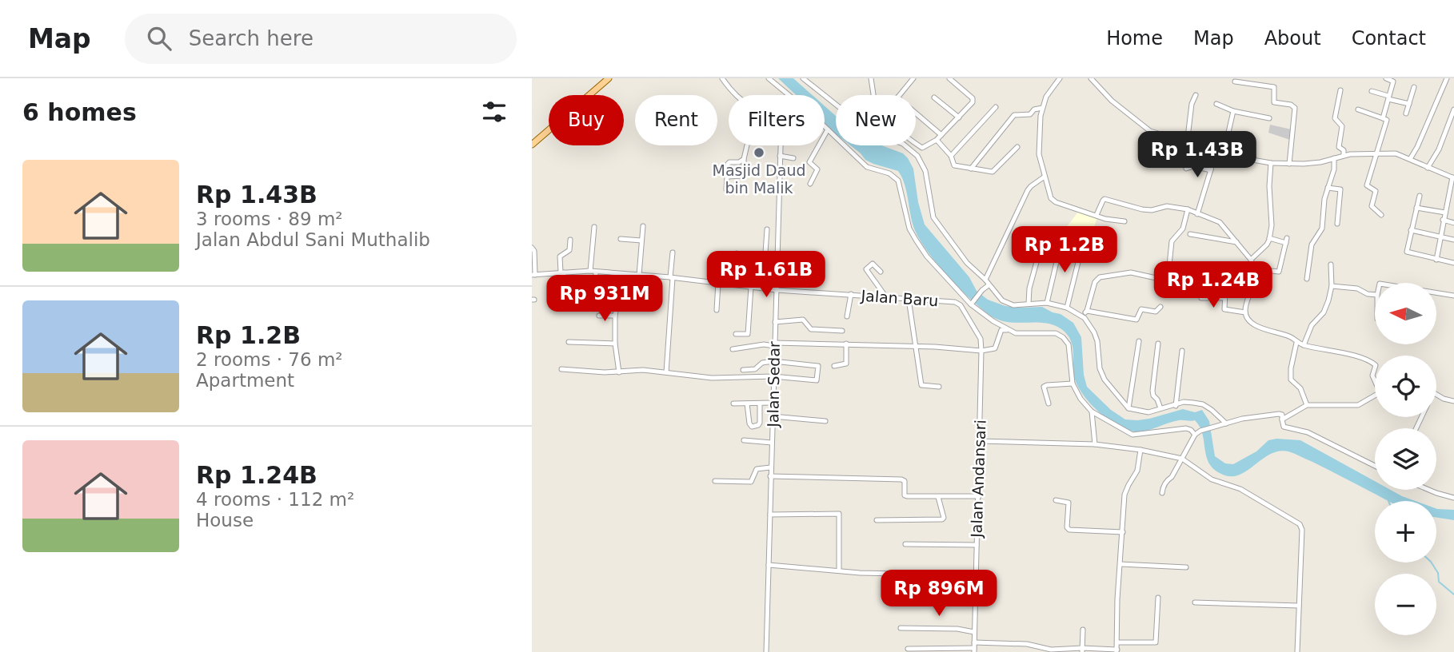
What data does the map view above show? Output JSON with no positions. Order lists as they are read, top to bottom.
{
  "streets": {
    "street": ["Jalan Baru", "Jalan Sedar", "Jalan Andansari"]
  },
  "crossings": [
    ["Jalan Baru", "Jalan Sedar"],
    ["Jalan Baru", "Jalan Andansari"]
  ],
  "places": ["Masjid Daud bin Malik"],
  "north": "left",
  "page": {
    "header": "Map",
    "search": "Search here",
    "nav": [
      "Home",
      "Map",
      "About",
      "Contact"
    ],
    "heading": "6 homes",
    "chip": [
      "Buy",
      "Rent",
      "Filters",
      "New"
    ],
    "price": [
      "Rp 1.43B",
      "Rp 1.2B",
      "Rp 1.61B",
      "Rp 1.24B",
      "Rp 931M",
      "Rp 896M"
    ],
    "list": [
      {
        "name": "Rp 1.43B",
        "note": "3 rooms · 89 m² · Jalan Abdul Sani Muthalib"
      },
      {
        "name": "Rp 1.2B",
        "note": "2 rooms · 76 m² · Apartment"
      },
      {
        "name": "Rp 1.24B",
        "note": "4 rooms · 112 m² · House"
      }
    ],
    "map_buttons": ["+", "−"]
  }
}
